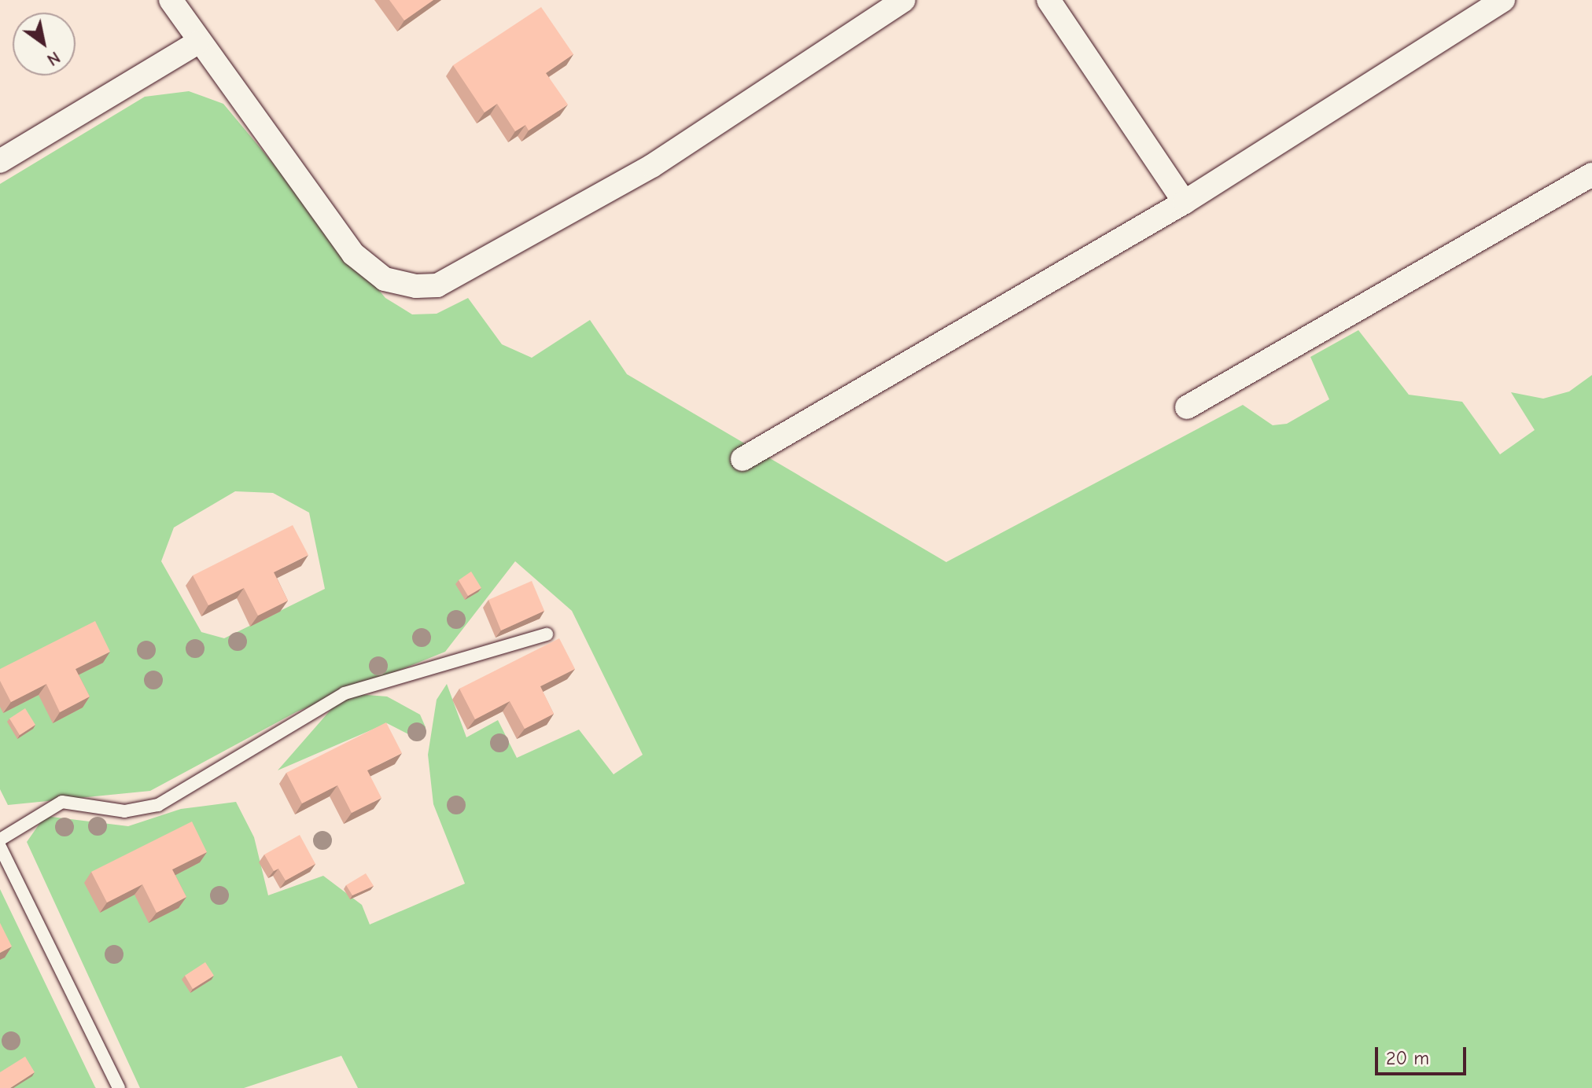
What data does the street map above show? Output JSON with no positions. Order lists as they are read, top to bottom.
{
  "scale_bar": "20 m",
  "north": "bottom right"
}
